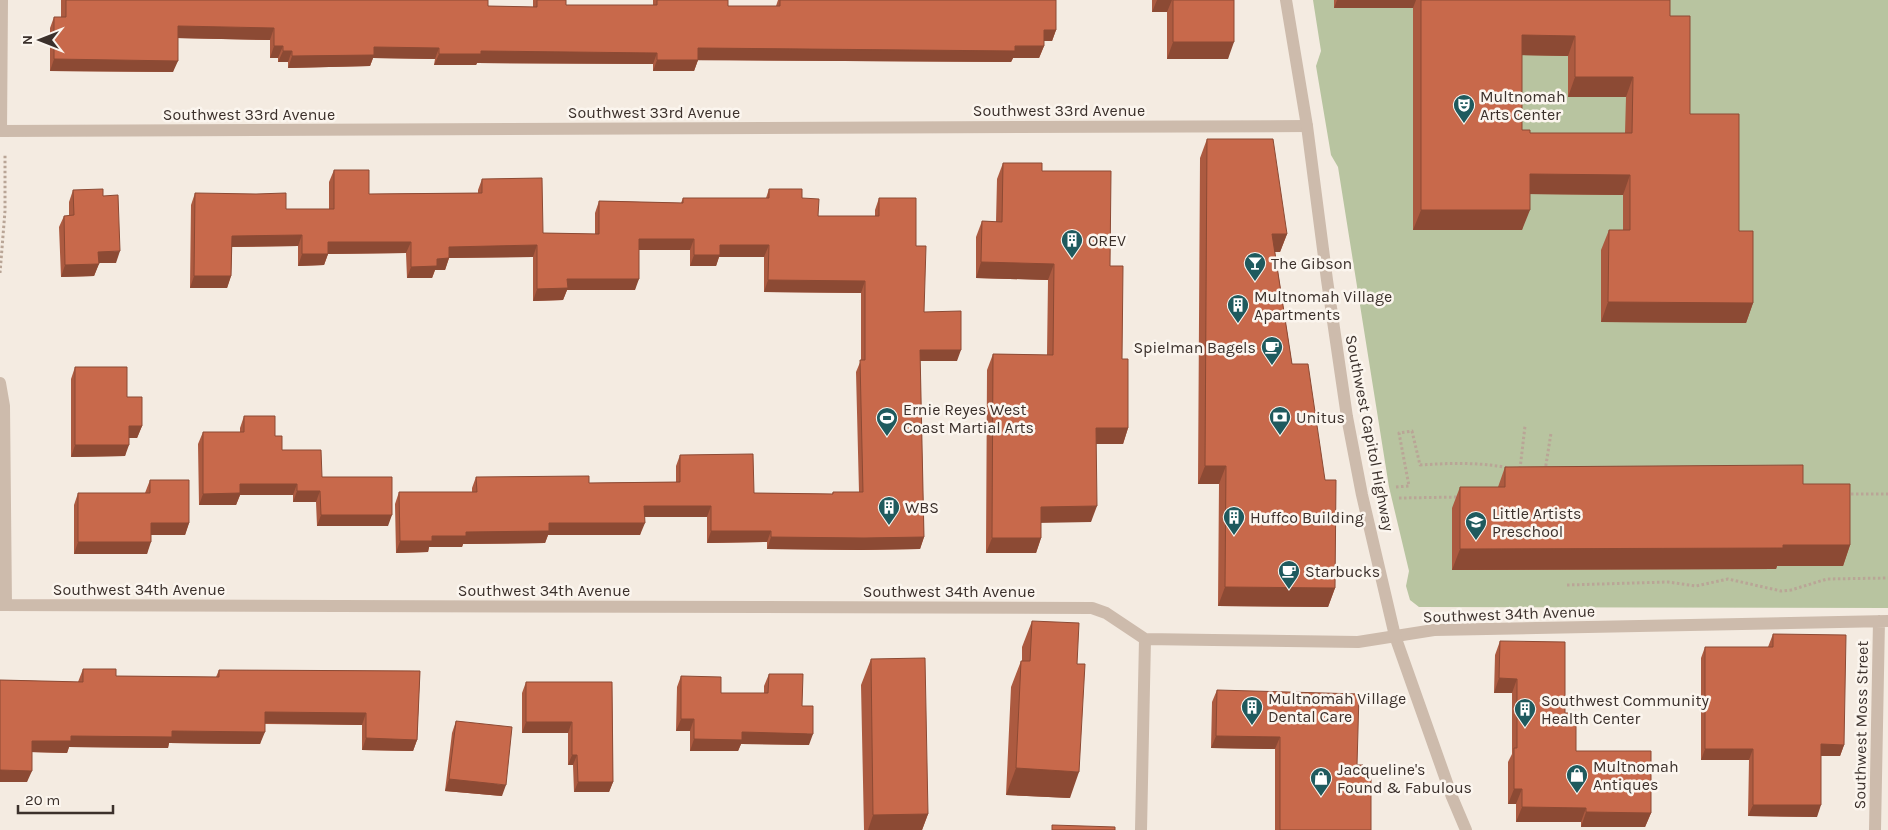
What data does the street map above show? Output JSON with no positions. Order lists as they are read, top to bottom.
{
  "streets": {
    "street": [
      "Southwest 33rd Avenue",
      "Southwest Capitol Highway",
      "Southwest 34th Avenue",
      "Southwest Moss Street"
    ]
  },
  "crossings": [
    ["Southwest 33rd Avenue", "Southwest Capitol Highway"],
    ["Southwest Capitol Highway", "Southwest 34th Avenue"],
    ["Southwest 34th Avenue", "Southwest Moss Street"]
  ],
  "places": {
    "theatre": ["Multnomah Arts Center"],
    "building": [
      "OREV",
      "Multnomah Village Apartments",
      "WBS",
      "Huffco Building",
      "Multnomah Village Dental Care",
      "Southwest Community Health Center"
    ],
    "bar": ["The Gibson"],
    "cafe": ["Spielman Bagels", "Starbucks"],
    "bank": ["Unitus"],
    "sports": ["Ernie Reyes West Coast Martial Arts"],
    "school or university": ["Little Artists Preschool"],
    "shop": ["Multnomah Antiques", "Jacqueline's Found & Fabulous"]
  },
  "scale_bar": "20 m",
  "north": "left"
}
